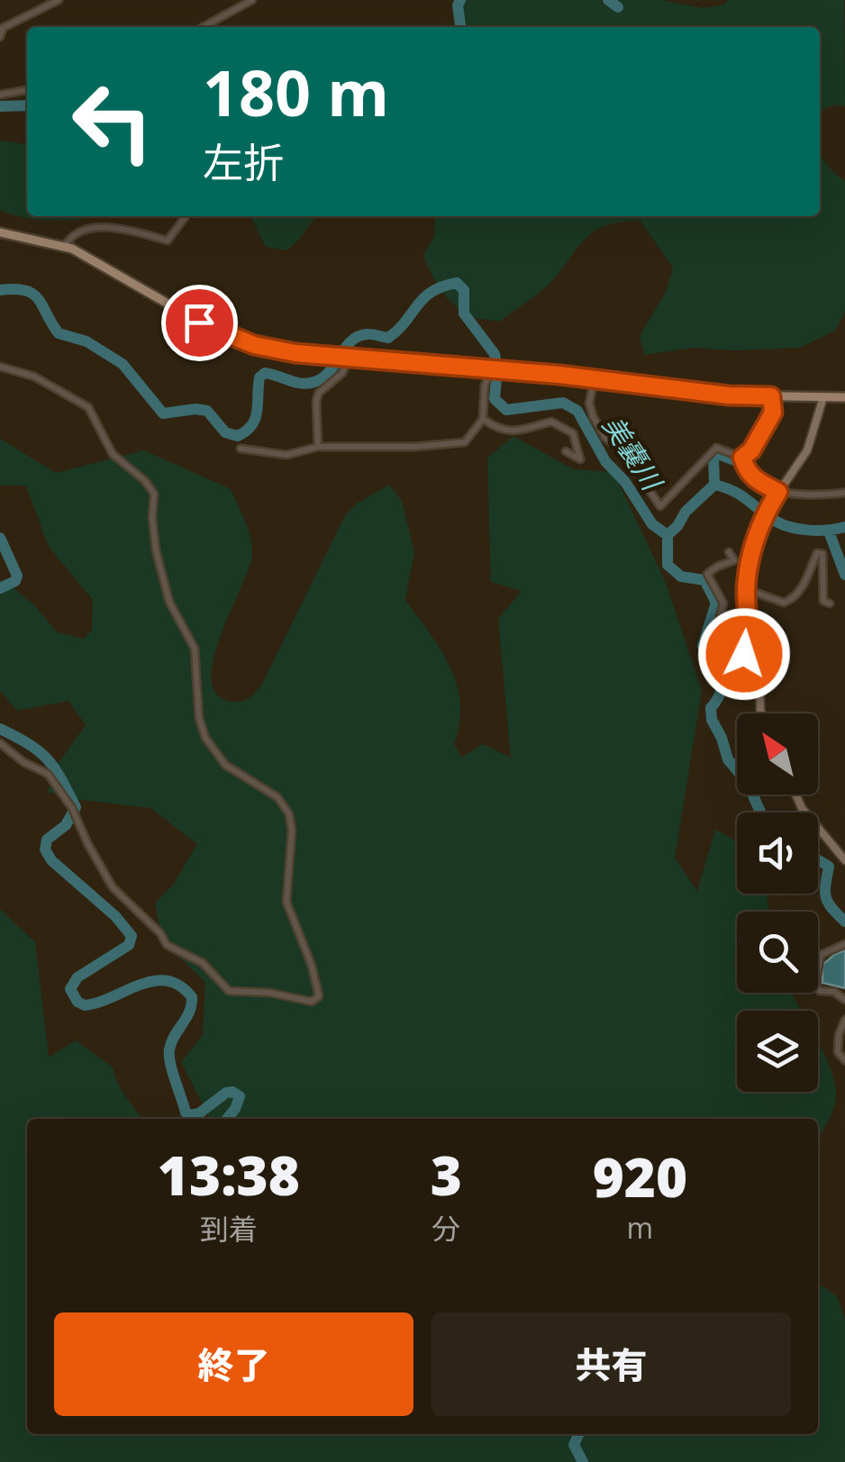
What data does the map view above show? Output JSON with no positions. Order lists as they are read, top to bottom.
{
  "water": ["美嚢川"],
  "north": "top left",
  "page": {
    "turn": ["180 m", "左折"],
    "eta": [
      "13:38",
      "到着",
      "3",
      "分",
      "920",
      "m"
    ],
    "buttons": ["終了", "共有"]
  }
}
